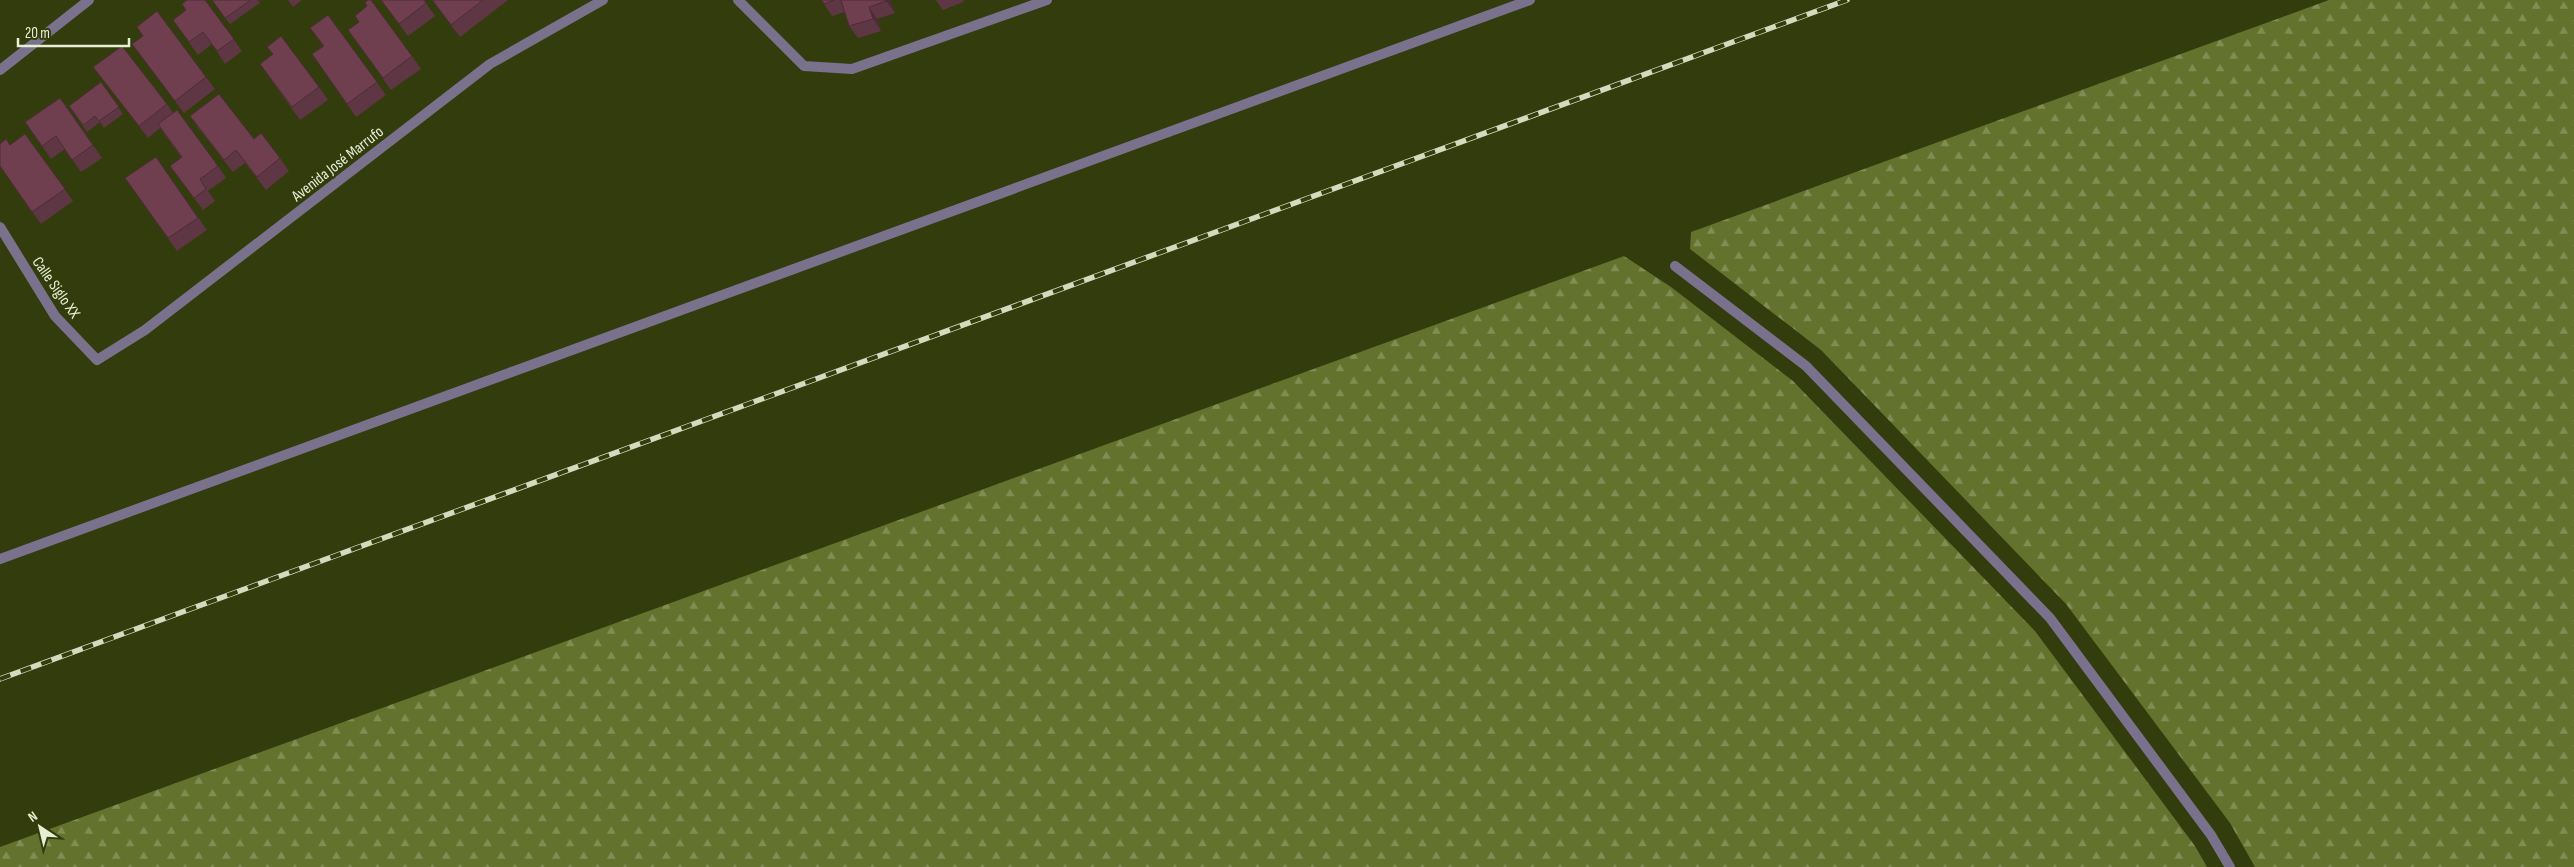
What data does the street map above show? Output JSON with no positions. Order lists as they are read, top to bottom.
{
  "streets": {
    "street": ["Avenida José Marrufo", "Calle Siglo XX"]
  },
  "crossings": [
    ["Avenida José Marrufo", "Calle Siglo XX"]
  ],
  "scale_bar": "20 m",
  "north": "top left"
}
